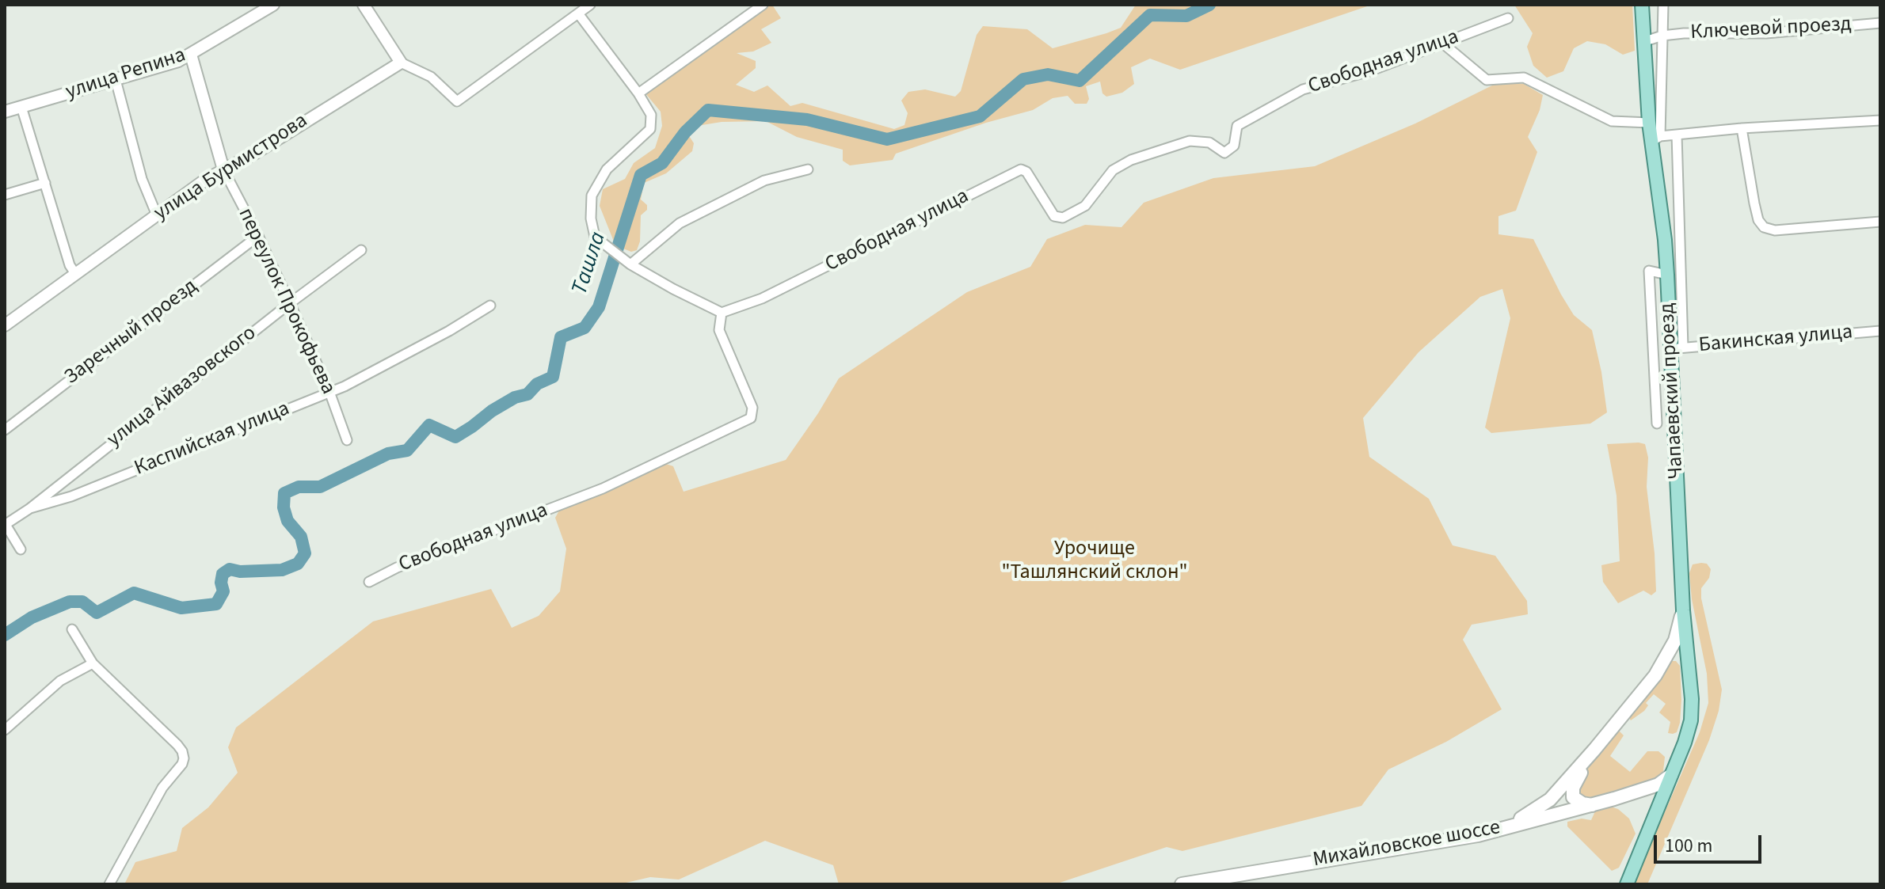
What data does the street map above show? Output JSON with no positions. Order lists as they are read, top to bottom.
{
  "streets": {
    "main road": ["Чапаевский проезд", "Михайловское шоссе"],
    "street": [
      "Ключевой проезд",
      "Свободная улица",
      "улица Репина",
      "улица Бурмистрова",
      "переулок Прокофьева",
      "Заречный проезд",
      "Бакинская улица",
      "улица Айвазовского",
      "Каспийская улица"
    ]
  },
  "crossings": [
    ["Ключевой проезд", "Чапаевский проезд"],
    ["улица Репина", "переулок Прокофьева"],
    ["улица Бурмистрова", "переулок Прокофьева"],
    ["переулок Прокофьева", "Заречный проезд"],
    ["переулок Прокофьева", "улица Айвазовского"],
    ["переулок Прокофьева", "Каспийская улица"],
    ["Бакинская улица", "Чапаевский проезд"],
    ["улица Айвазовского", "Каспийская улица"],
    ["Чапаевский проезд", "Михайловское шоссе"]
  ],
  "water": ["Ташла"],
  "parks": ["Урочище \"Ташлянский склон\""],
  "scale_bar": "100 m"
}
